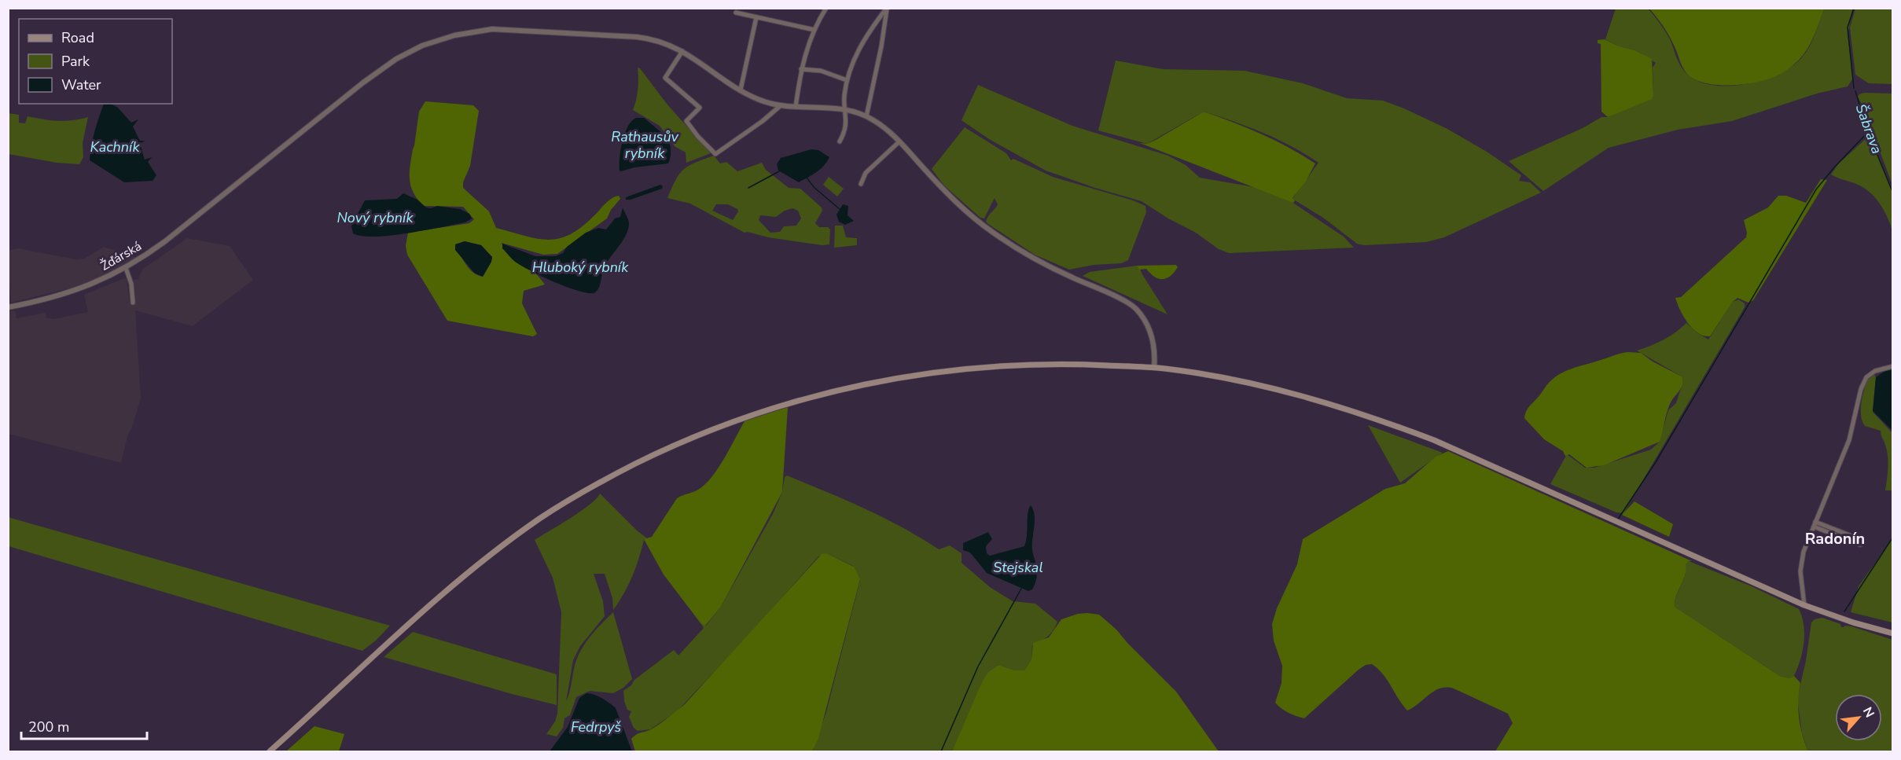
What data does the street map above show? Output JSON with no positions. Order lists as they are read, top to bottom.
{
  "streets": {
    "street": ["Žďárská"]
  },
  "districts": ["Radonín"],
  "water": [
    "Šabrava",
    "Rathausův rybník",
    "Kachník",
    "Nový rybník",
    "Hluboký rybník",
    "Stejskal",
    "Fedrpyš"
  ],
  "legend": ["Road", "Park", "Water"],
  "scale_bar": "200 m",
  "north": "top right"
}
